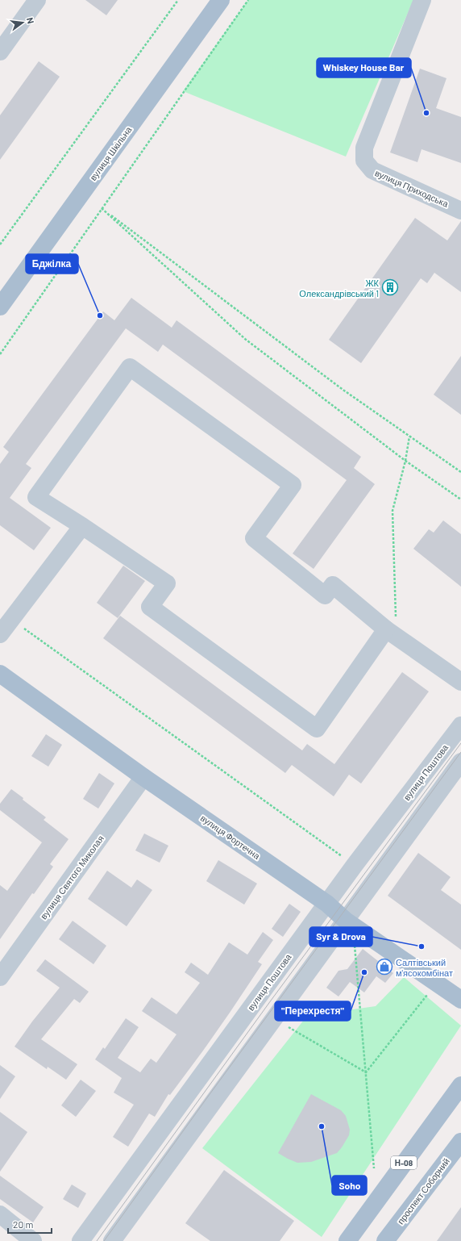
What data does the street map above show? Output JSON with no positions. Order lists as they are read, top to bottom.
{
  "streets": {
    "main road": [
      "вулиця Шкільна",
      "вулиця Фортечна",
      "Н-08",
      "проспект Соборний"
    ],
    "street": ["вулиця Приходська", "вулиця Поштова", "вулиця Святого Миколая"]
  },
  "crossings": [
    ["вулиця Поштова", "вулиця Фортечна"],
    ["вулиця Фортечна", "вулиця Святого Миколая"]
  ],
  "places": {
    "other": [
      "Whiskey House Bar",
      "Бджілка",
      "Syr & Drova",
      "\"Перехрестя\"",
      "Soho"
    ],
    "building": ["ЖК Олександрівський 1"],
    "shop": ["Салтівський м'ясокомбінат"]
  },
  "scale_bar": "20 m",
  "north": "right"
}
